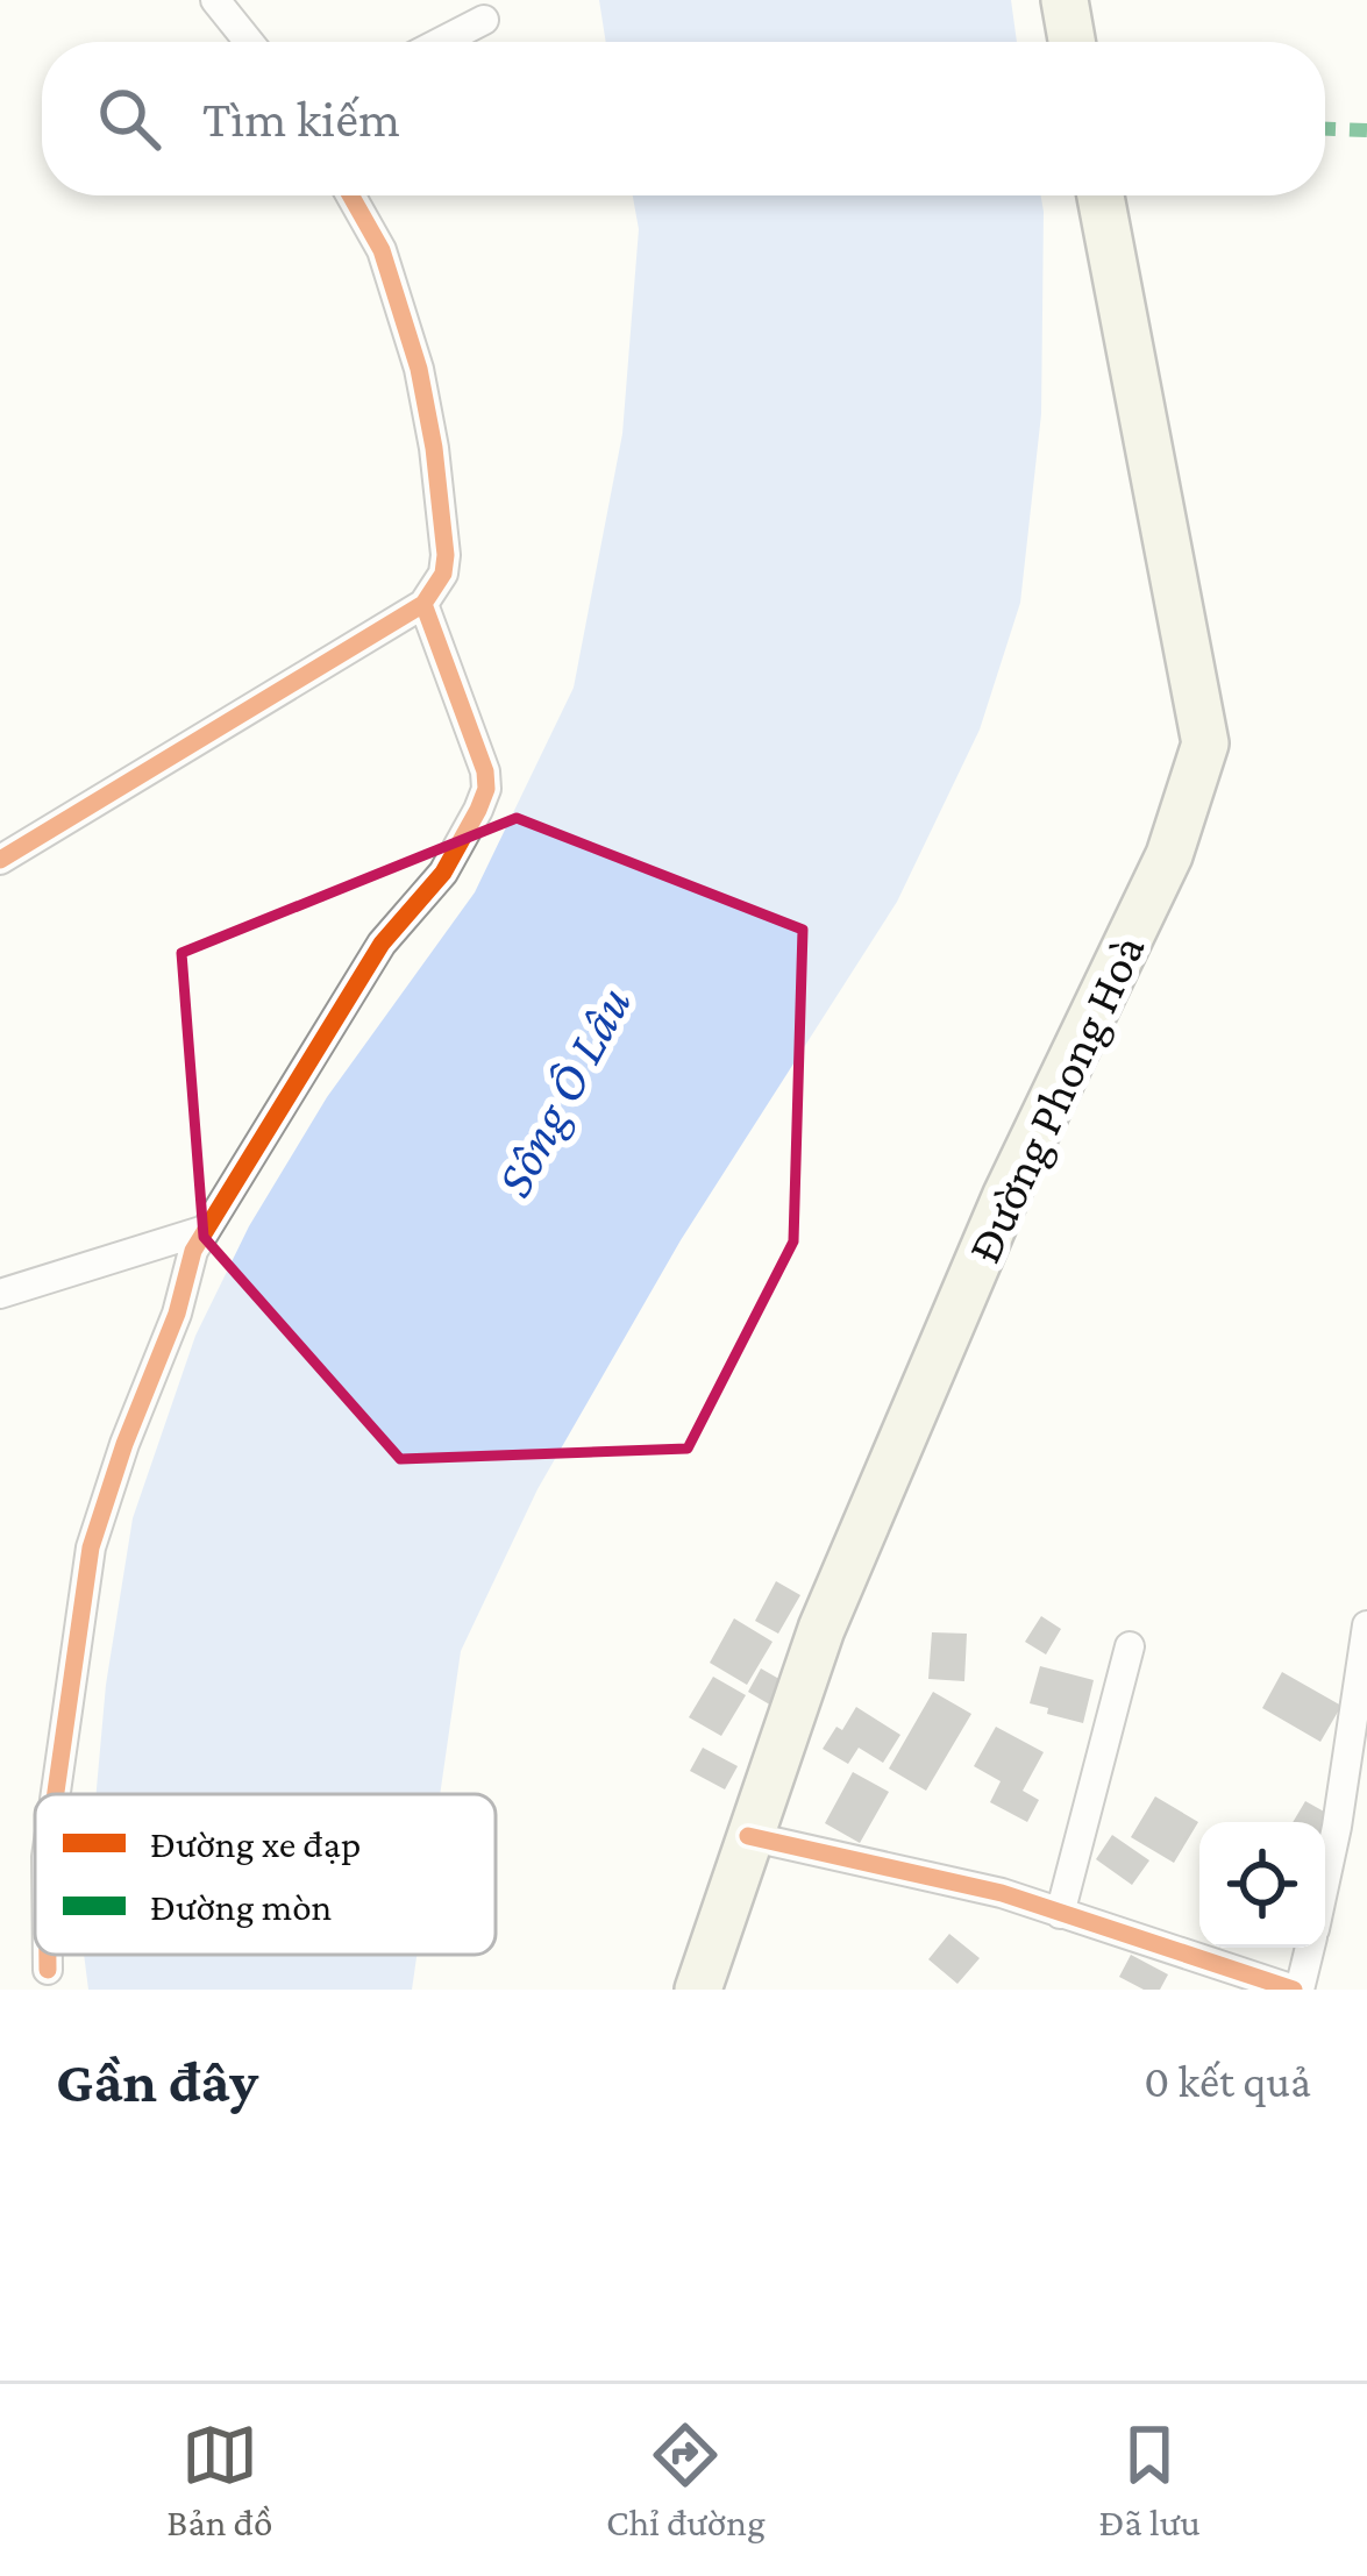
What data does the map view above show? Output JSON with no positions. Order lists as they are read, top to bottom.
{
  "streets": {
    "main road": ["Đường Phong Hoà"]
  },
  "water": ["Sông Ô Lâu"],
  "legend": ["Đường xe đạp", "Đường mòn"],
  "page": {
    "search": "Tìm kiếm",
    "heading": ["Gần đây", "0 kết quả"],
    "nav": ["Bản đồ", "Chỉ đường", "Đã lưu"]
  }
}
